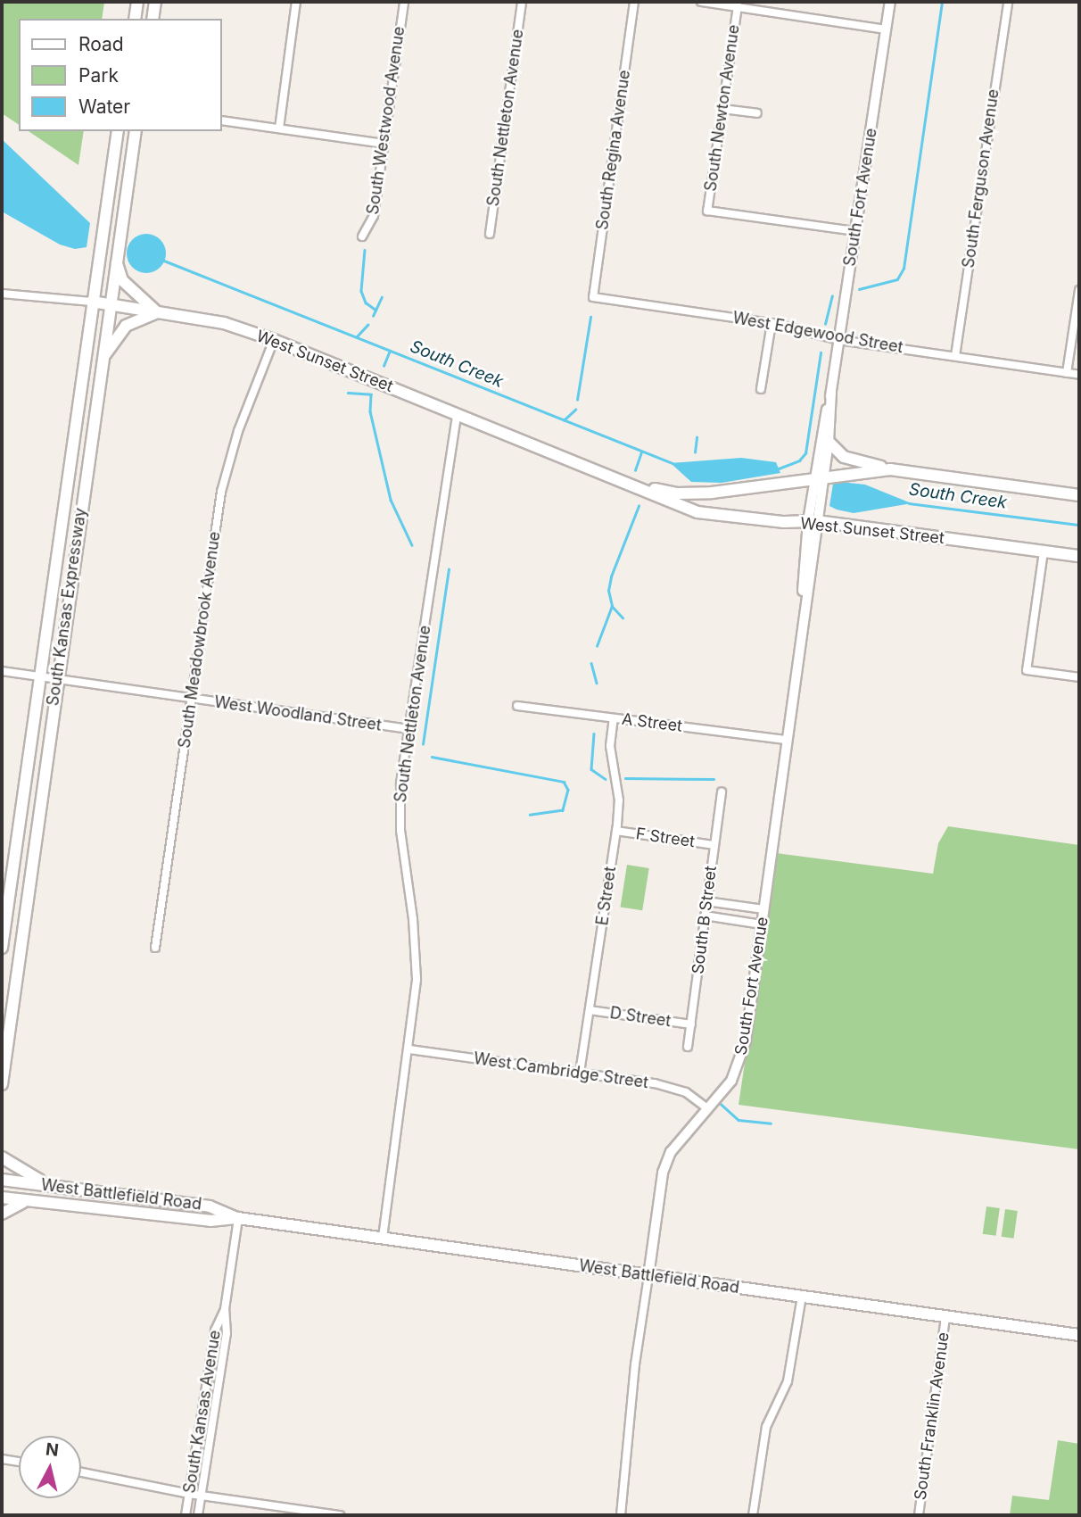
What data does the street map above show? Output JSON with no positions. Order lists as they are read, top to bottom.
{
  "streets": {
    "main road": ["West Sunset Street", "South Kansas Expressway", "West Battlefield Road"],
    "street": [
      "South Newton Avenue",
      "South Nettleton Avenue",
      "South Westwood Avenue",
      "South Regina Avenue",
      "South Ferguson Avenue",
      "South Fort Avenue",
      "West Edgewood Street",
      "South Meadowbrook Avenue",
      "West Woodland Street",
      "A Street",
      "F Street",
      "E Street",
      "South B Street",
      "D Street",
      "West Cambridge Street",
      "South Kansas Avenue",
      "South Franklin Avenue"
    ]
  },
  "crossings": [
    ["South Newton Avenue", "South Fort Avenue"],
    ["South Nettleton Avenue", "West Sunset Street"],
    ["South Nettleton Avenue", "West Woodland Street"],
    ["South Nettleton Avenue", "West Cambridge Street"],
    ["South Nettleton Avenue", "West Battlefield Road"],
    ["South Regina Avenue", "West Edgewood Street"],
    ["South Ferguson Avenue", "West Edgewood Street"],
    ["South Fort Avenue", "West Edgewood Street"],
    ["South Fort Avenue", "West Sunset Street"],
    ["South Fort Avenue", "A Street"],
    ["South Fort Avenue", "West Cambridge Street"],
    ["South Fort Avenue", "West Battlefield Road"],
    ["West Sunset Street", "South Kansas Expressway"],
    ["West Sunset Street", "South Meadowbrook Avenue"],
    ["South Kansas Expressway", "West Woodland Street"],
    ["South Meadowbrook Avenue", "West Woodland Street"],
    ["A Street", "E Street"],
    ["F Street", "E Street"],
    ["F Street", "South B Street"],
    ["E Street", "D Street"],
    ["E Street", "West Cambridge Street"],
    ["South B Street", "D Street"],
    ["West Battlefield Road", "South Kansas Avenue"],
    ["West Battlefield Road", "South Franklin Avenue"]
  ],
  "water": ["South Creek"],
  "legend": ["Road", "Park", "Water"],
  "north": "top"
}
